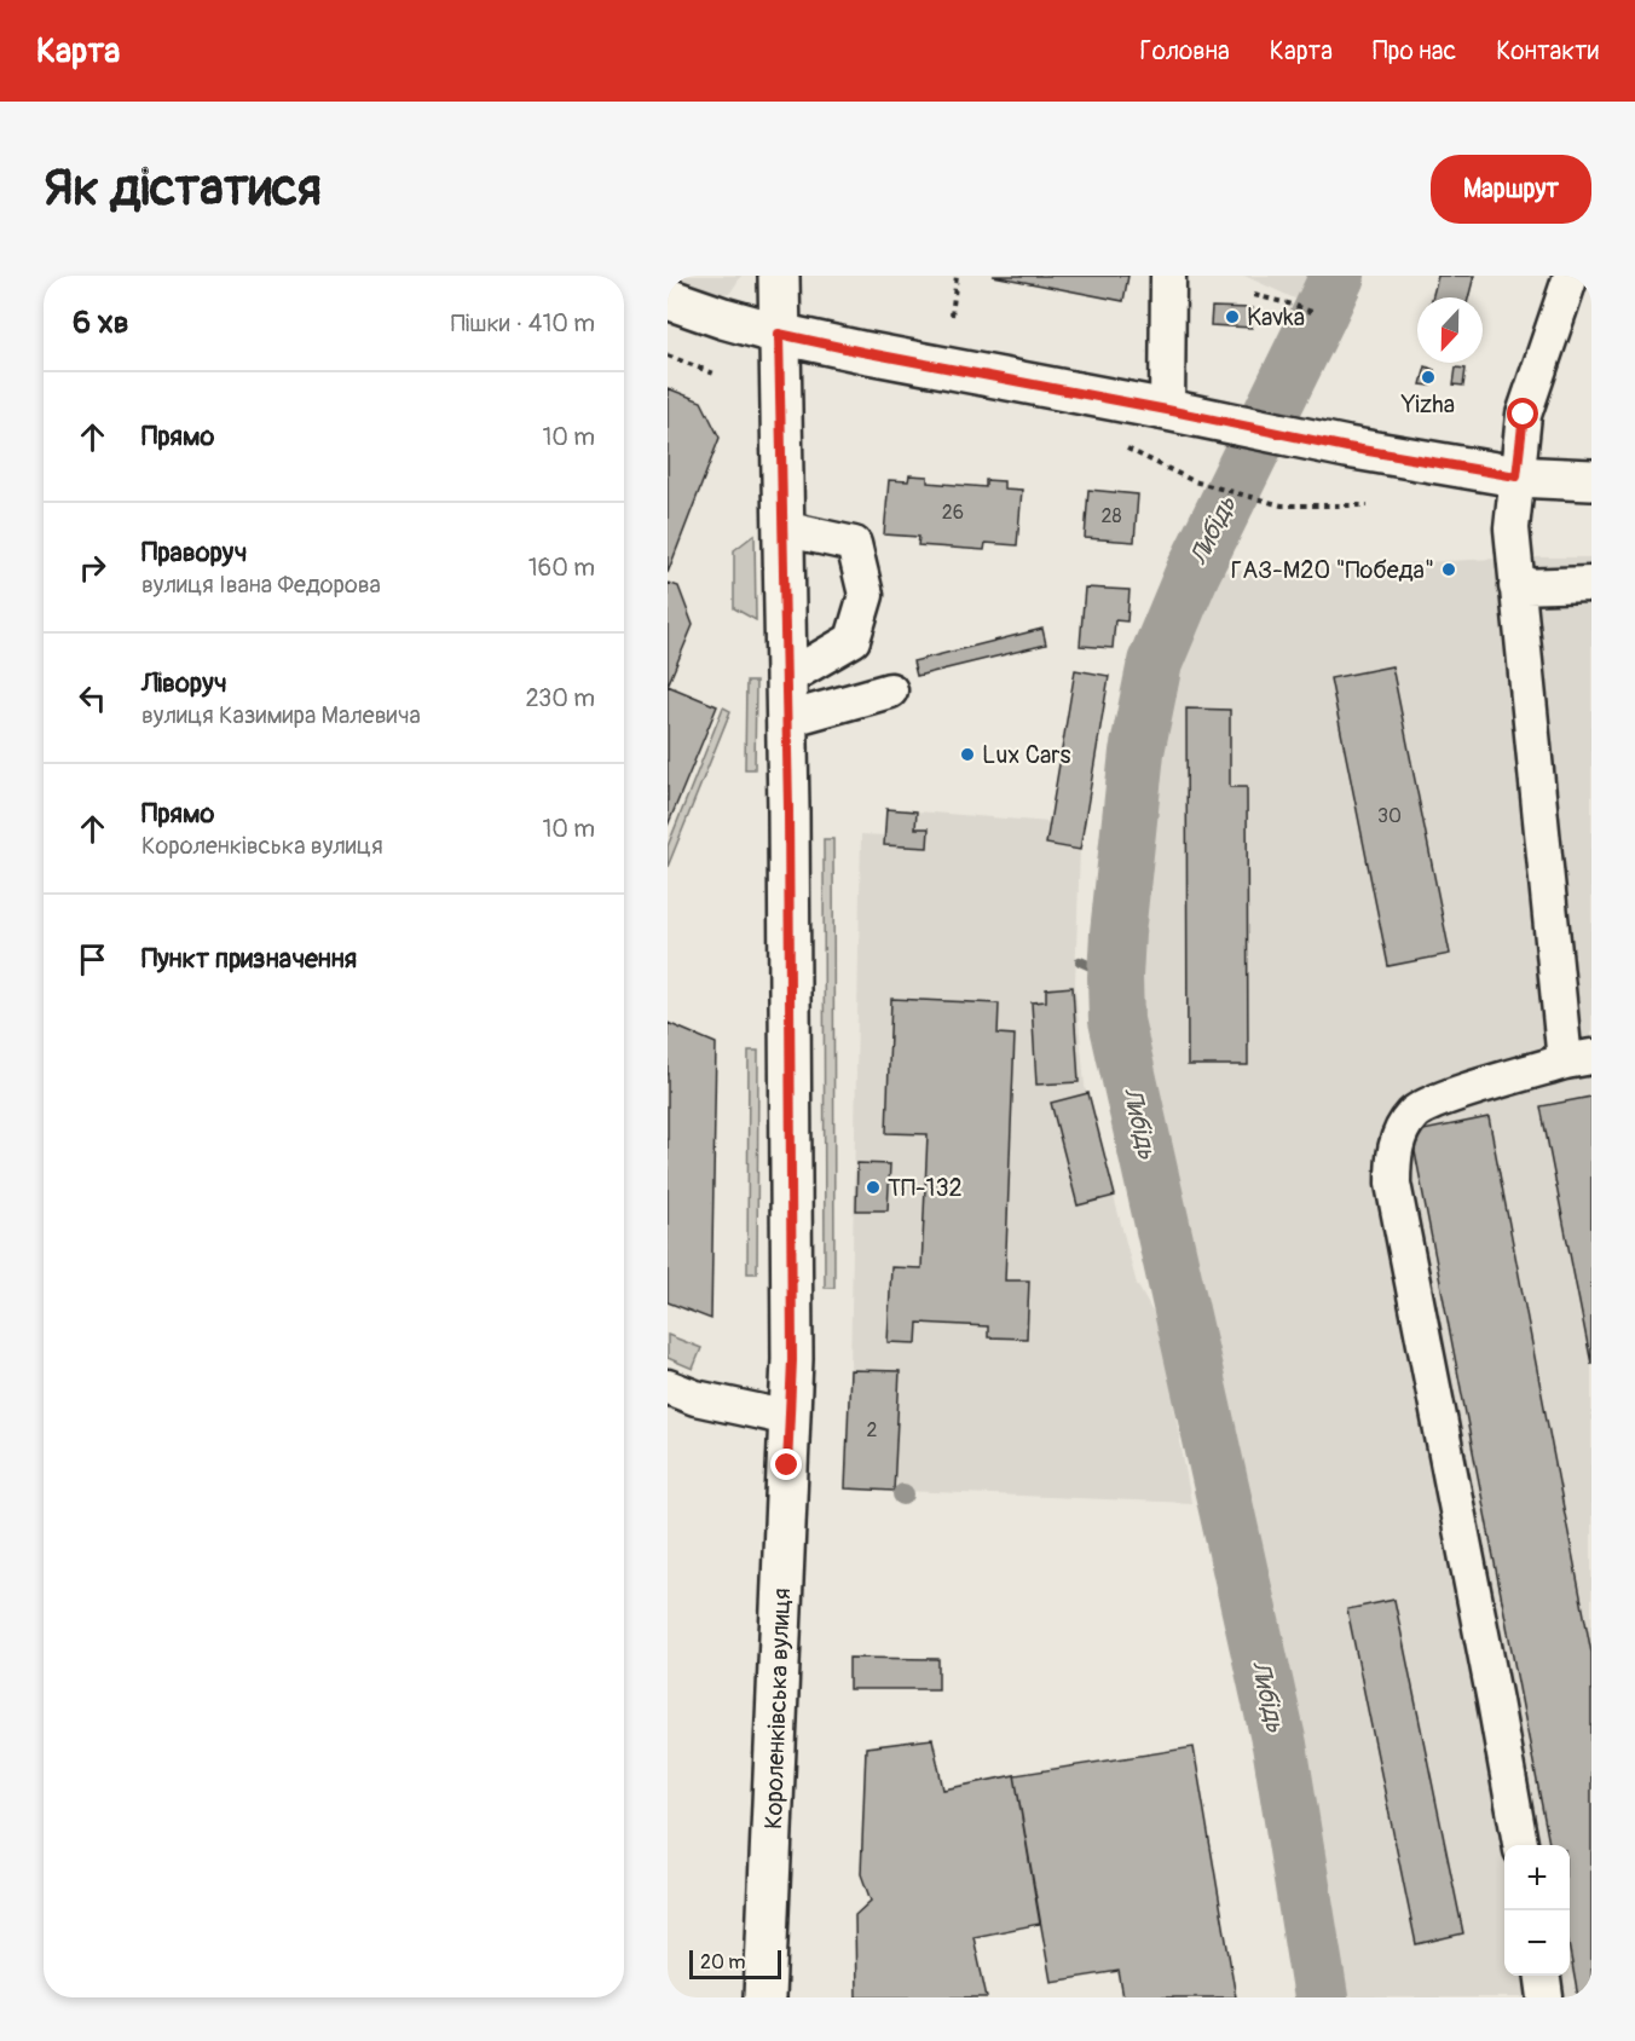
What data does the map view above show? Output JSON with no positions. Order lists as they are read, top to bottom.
{
  "streets": {
    "main road": ["Короленківська вулиця"]
  },
  "water": ["Либідь"],
  "places": [
    "Kavka",
    "Yizha",
    "ГАЗ-М20 \"Победа\"",
    "Lux Cars",
    "ТП-132"
  ],
  "house_numbers": [
    "26",
    "28",
    "30",
    "2"
  ],
  "scale_bar": "20 m",
  "north": "bottom",
  "page": {
    "header": "Карта",
    "nav": [
      "Головна",
      "Карта",
      "Про нас",
      "Контакти"
    ],
    "buttons": "Маршрут",
    "title": "Як дістатися",
    "heading": ["6 хв", "Пішки · 410 m"],
    "list": [
      ["Прямо", "10 m"],
      ["Праворуч", "вулиця Івана Федорова", "160 m"],
      ["Ліворуч", "вулиця Казимира Малевича", "230 m"],
      ["Прямо", "Короленківська вулиця", "10 m"],
      "Пункт призначення"
    ],
    "map_buttons": ["+", "−"],
    "scale": "20 m"
  }
}
